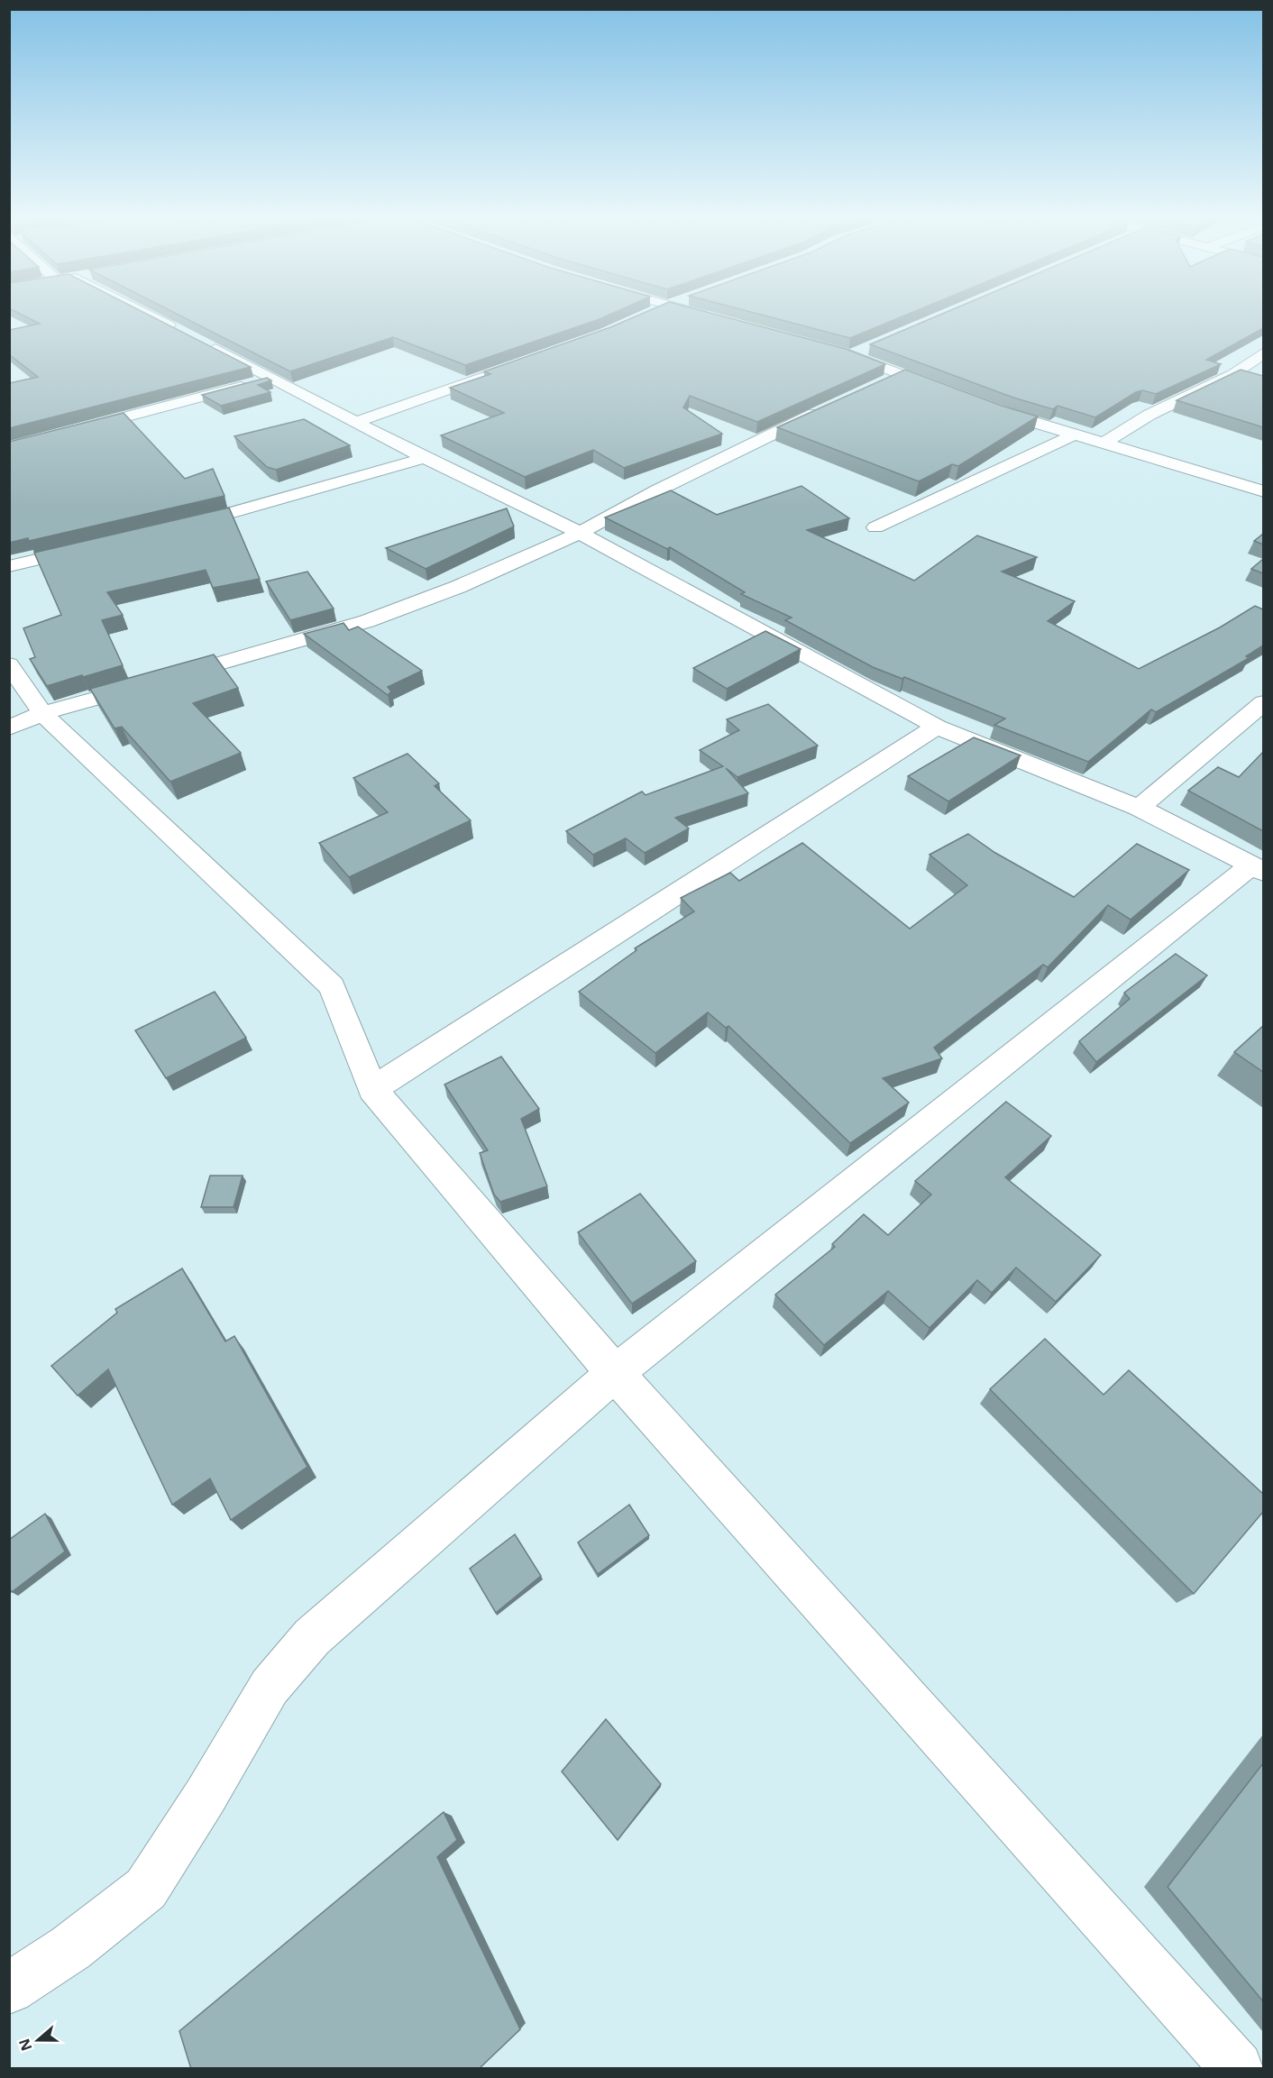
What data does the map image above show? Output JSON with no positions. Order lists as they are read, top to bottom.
{
  "north": "left"
}
